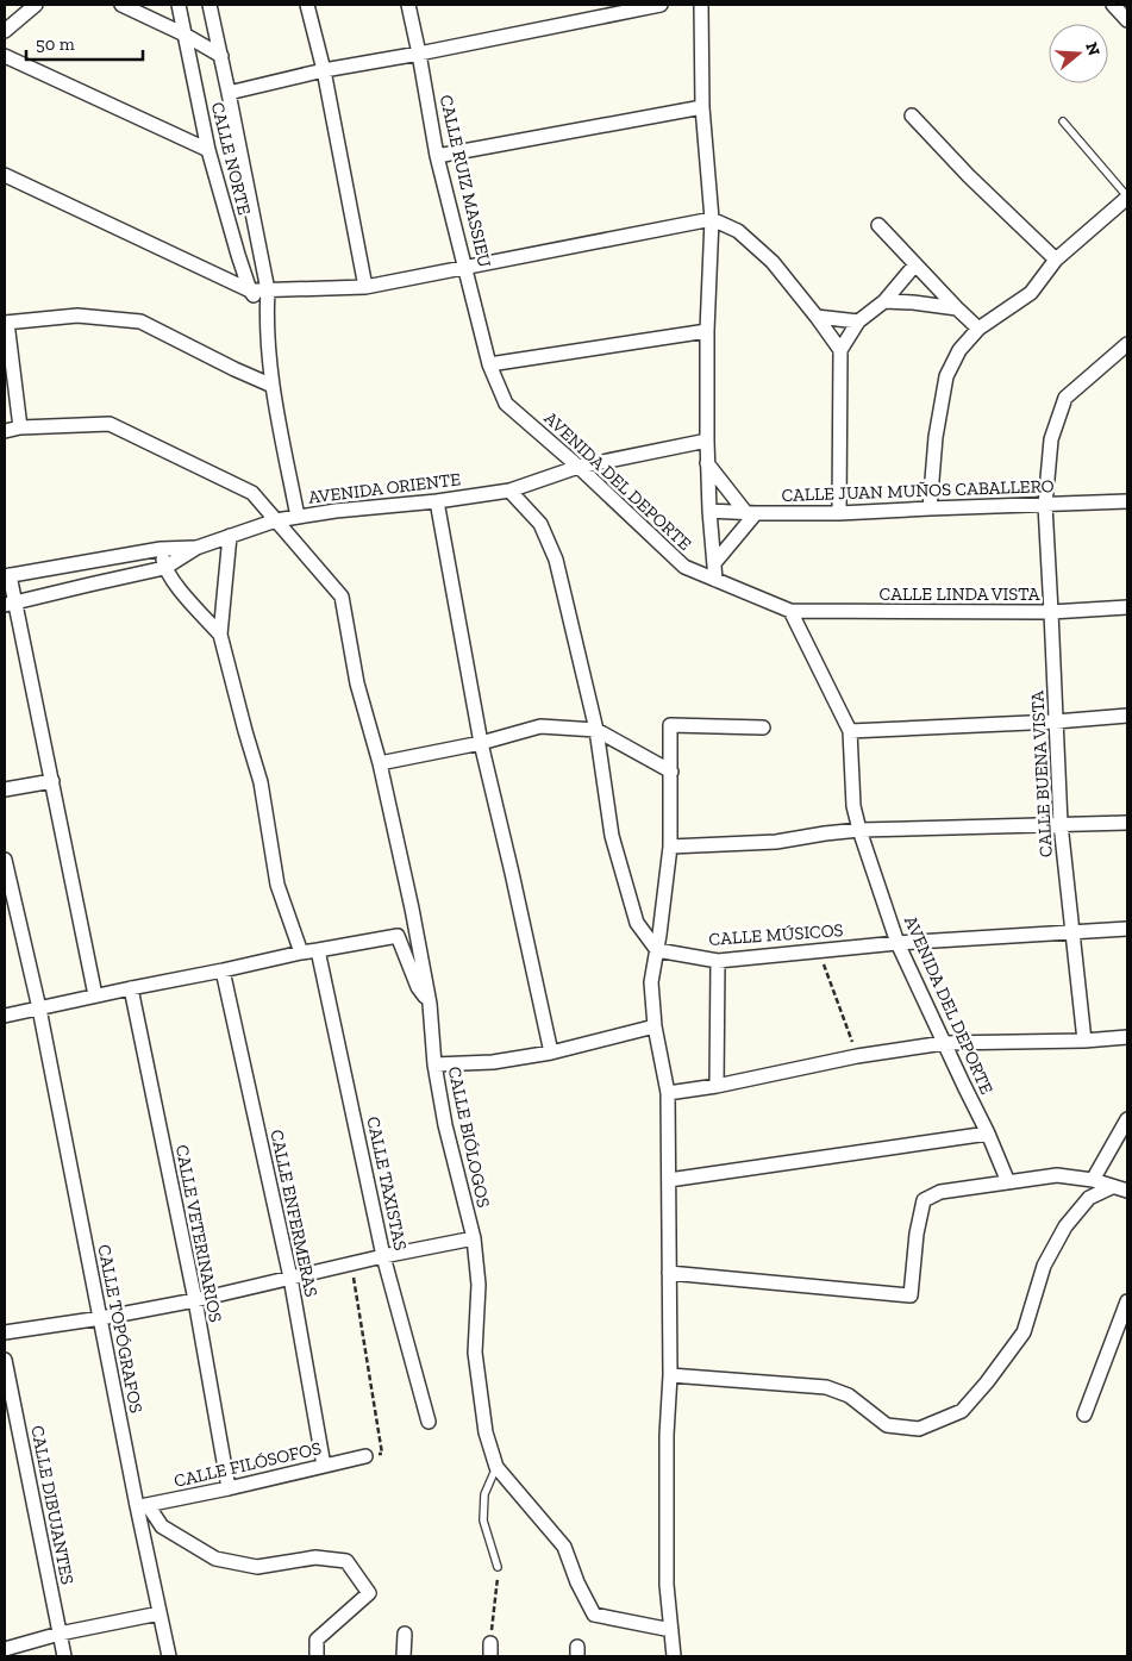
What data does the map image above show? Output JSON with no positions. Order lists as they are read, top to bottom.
{
  "streets": {
    "street": [
      "CALLE NORTE",
      "CALLE RUIZ MASSIEU",
      "AVENIDA DEL DEPORTE",
      "AVENIDA ORIENTE",
      "CALLE JUAN MUÑOS CABALLERO",
      "CALLE LINDA VISTA",
      "CALLE BUENA VISTA",
      "CALLE MÚSICOS",
      "CALLE BIÓLOGOS",
      "CALLE TAXISTAS",
      "CALLE ENFERMERAS",
      "CALLE VETERINARIOS",
      "CALLE TOPÓGRAFOS",
      "CALLE FILÓSOFOS",
      "CALLE DIBUJANTES"
    ]
  },
  "crossings": [
    ["CALLE NORTE", "AVENIDA ORIENTE"],
    ["CALLE RUIZ MASSIEU", "AVENIDA DEL DEPORTE"],
    ["AVENIDA DEL DEPORTE", "AVENIDA ORIENTE"],
    ["AVENIDA DEL DEPORTE", "CALLE LINDA VISTA"],
    ["AVENIDA DEL DEPORTE", "CALLE MÚSICOS"],
    ["CALLE JUAN MUÑOS CABALLERO", "CALLE BUENA VISTA"],
    ["CALLE LINDA VISTA", "CALLE BUENA VISTA"],
    ["CALLE BUENA VISTA", "CALLE MÚSICOS"],
    ["CALLE BIÓLOGOS", "CALLE TAXISTAS"],
    ["CALLE BIÓLOGOS", "CALLE ENFERMERAS"],
    ["CALLE BIÓLOGOS", "CALLE VETERINARIOS"],
    ["CALLE BIÓLOGOS", "CALLE TOPÓGRAFOS"],
    ["CALLE ENFERMERAS", "CALLE FILÓSOFOS"],
    ["CALLE VETERINARIOS", "CALLE FILÓSOFOS"],
    ["CALLE TOPÓGRAFOS", "CALLE FILÓSOFOS"]
  ],
  "scale_bar": "50 m",
  "north": "right"
}
